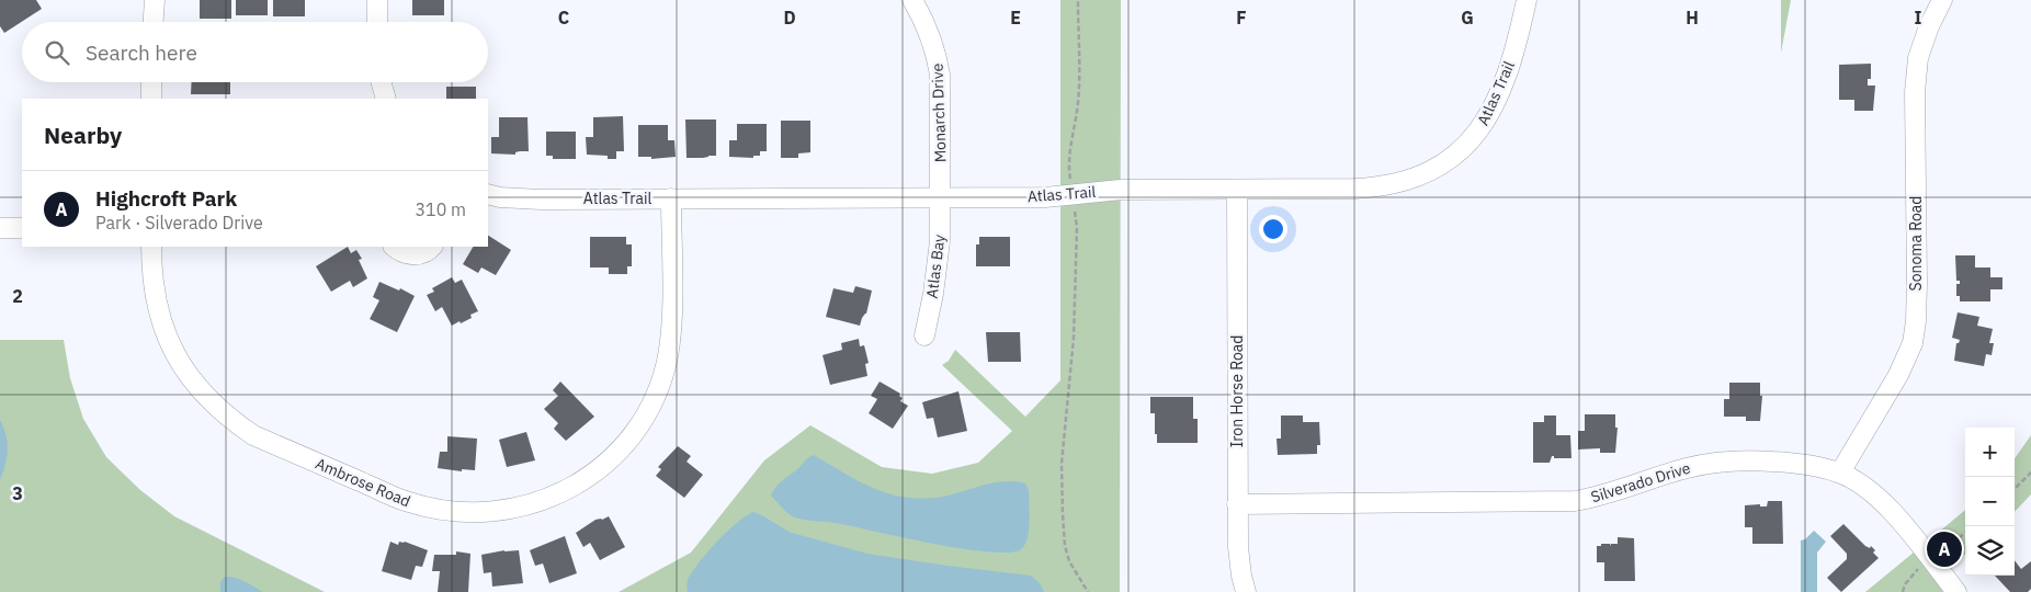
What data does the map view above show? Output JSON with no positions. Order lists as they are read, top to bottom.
{
  "streets": {
    "street": [
      "Atlas Trail",
      "Monarch Drive",
      "Sonoma Road",
      "Atlas Bay",
      "Iron Horse Road",
      "Ambrose Road",
      "Silverado Drive"
    ]
  },
  "crossings": [
    ["Atlas Trail", "Monarch Drive"],
    ["Atlas Trail", "Atlas Bay"],
    ["Atlas Trail", "Iron Horse Road"],
    ["Atlas Trail", "Ambrose Road"],
    ["Monarch Drive", "Atlas Bay"],
    ["Sonoma Road", "Silverado Drive"],
    ["Iron Horse Road", "Silverado Drive"]
  ],
  "page": {
    "search": "Search here",
    "heading": "Nearby",
    "list": [
      {
        "mark": "A",
        "name": "Highcroft Park",
        "note": "Park · Silverado Drive",
        "value": "310 m"
      }
    ],
    "map_buttons": ["+", "−"],
    "pins": "A"
  },
  "grid": {
    "columns": [
      "C",
      "D",
      "E",
      "F",
      "G",
      "H",
      "I"
    ],
    "rows": ["2", "3"]
  }
}
